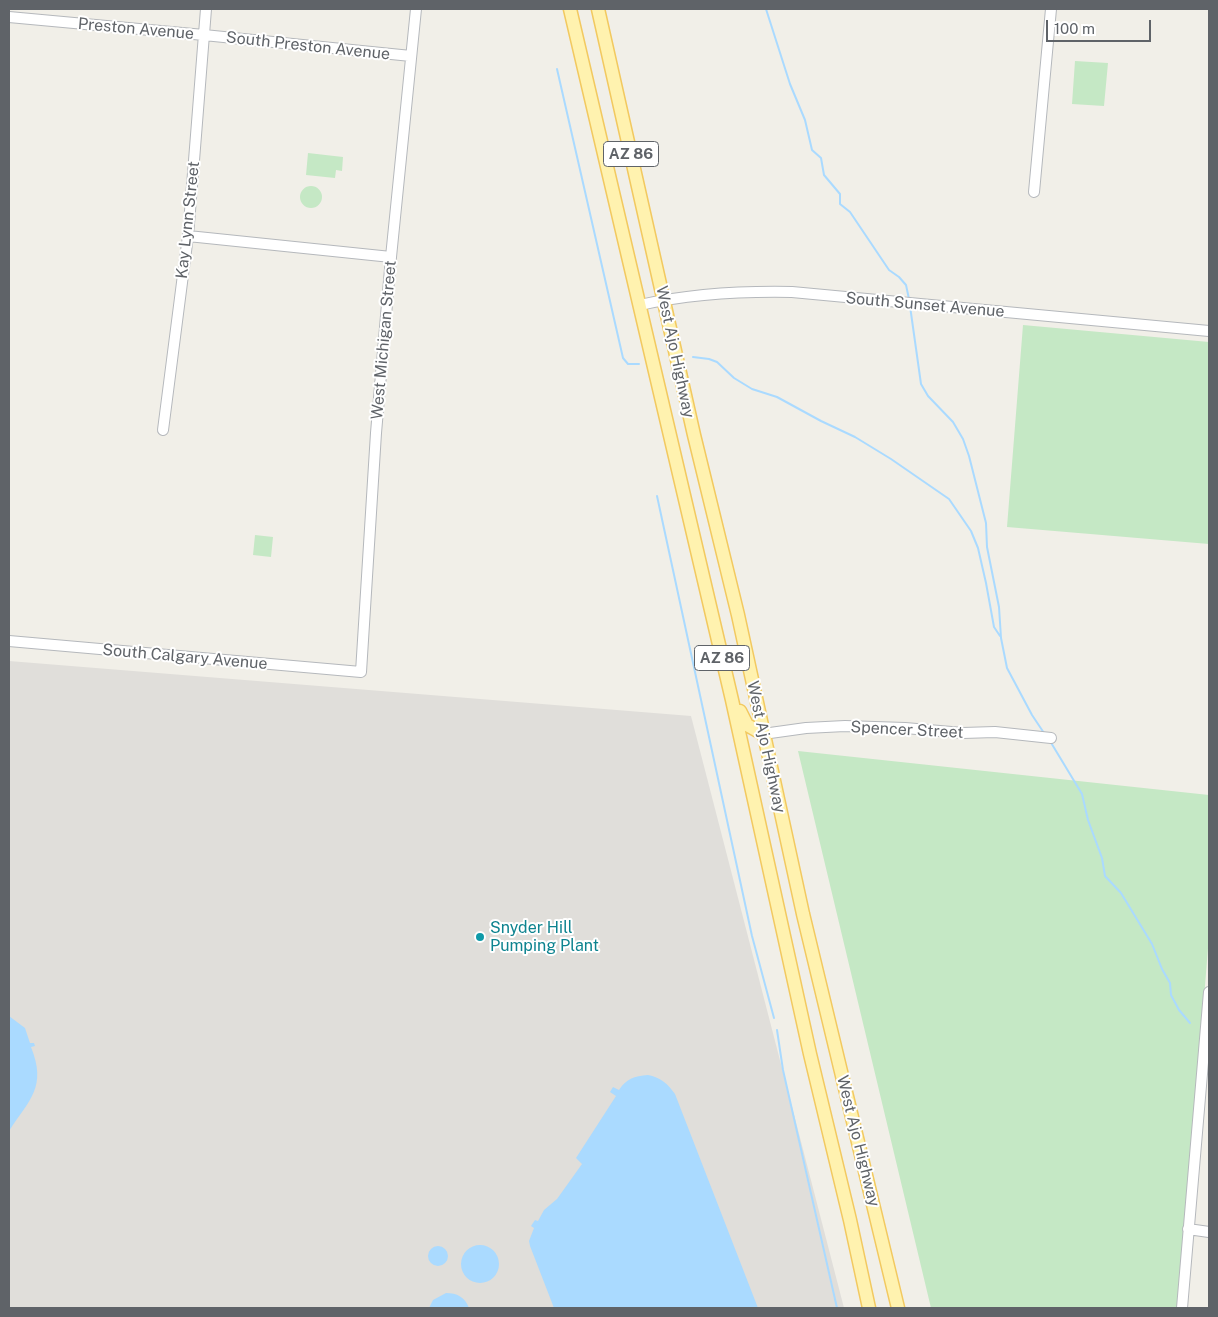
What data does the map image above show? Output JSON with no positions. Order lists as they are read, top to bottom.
{
  "streets": {
    "main road": ["AZ 86", "West Ajo Highway"],
    "street": [
      "Preston Avenue",
      "South Preston Avenue",
      "Kay Lynn Street",
      "South Sunset Avenue",
      "West Michigan Street",
      "South Calgary Avenue",
      "Spencer Street"
    ]
  },
  "crossings": [
    ["Preston Avenue", "South Preston Avenue"],
    ["Preston Avenue", "Kay Lynn Street"],
    ["South Preston Avenue", "Kay Lynn Street"],
    ["South Preston Avenue", "West Michigan Street"],
    ["South Sunset Avenue", "West Ajo Highway"],
    ["West Michigan Street", "South Calgary Avenue"],
    ["West Ajo Highway", "Spencer Street"]
  ],
  "places": ["Snyder Hill Pumping Plant"],
  "scale_bar": "100 m"
}
